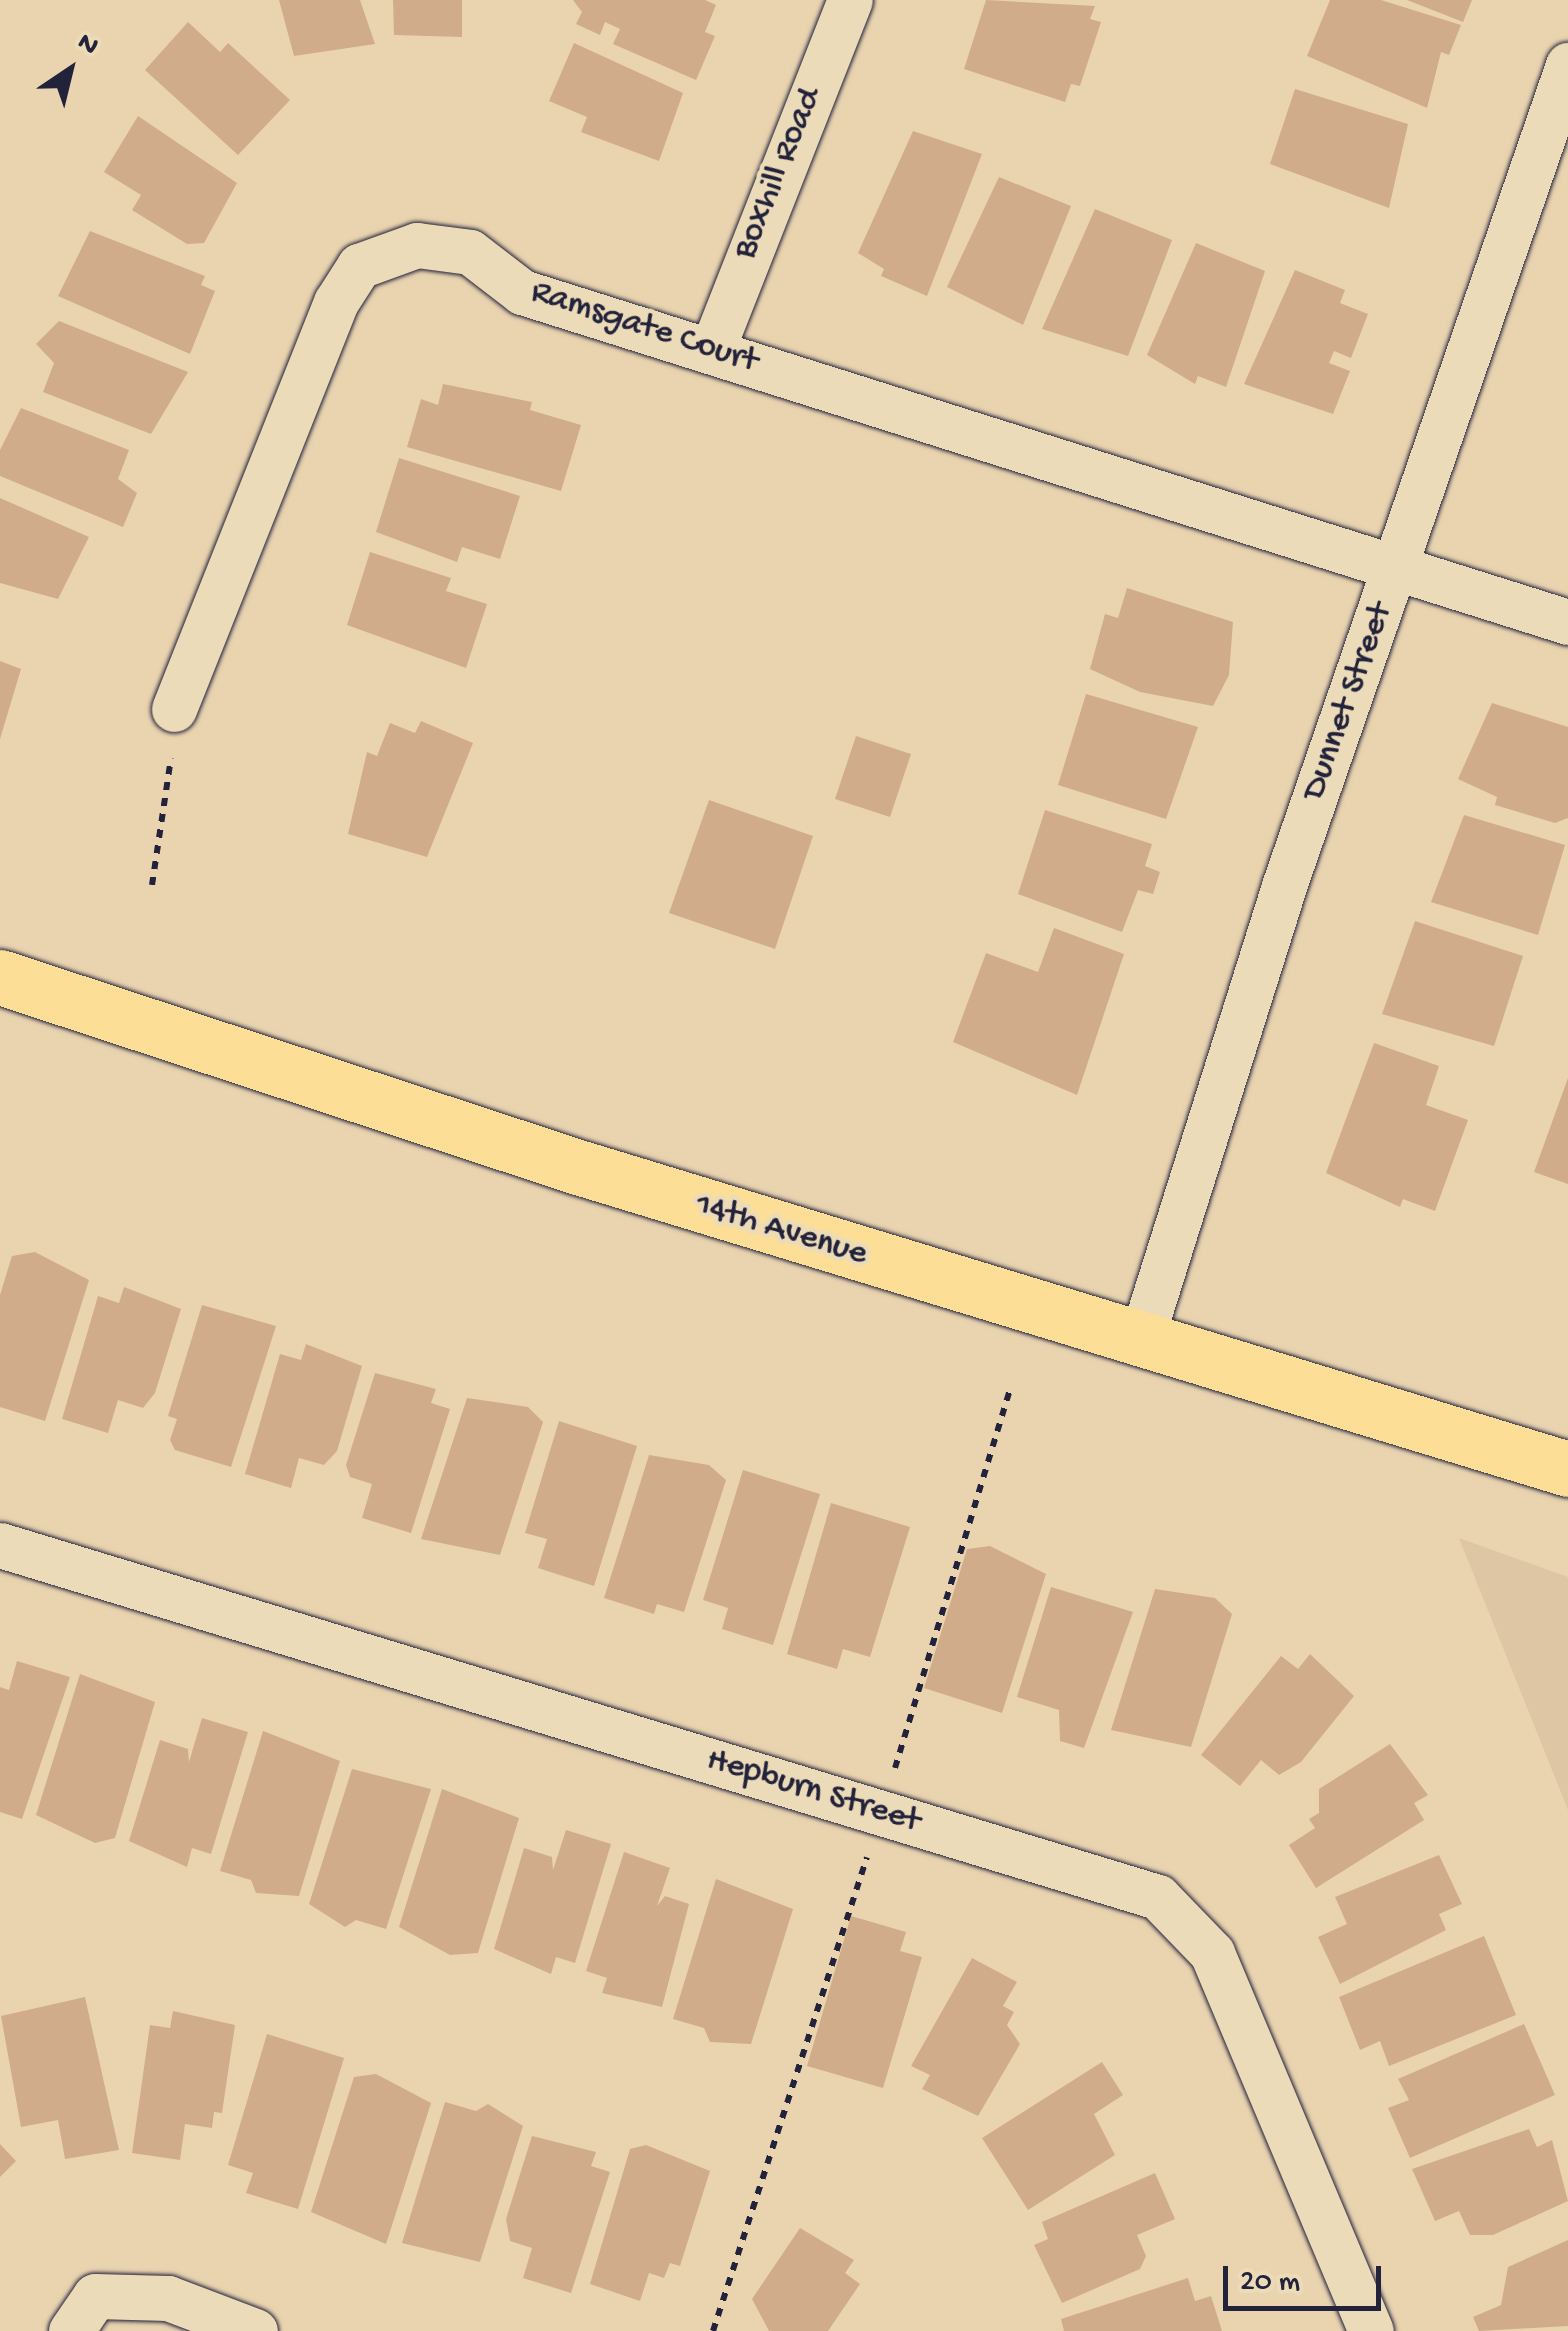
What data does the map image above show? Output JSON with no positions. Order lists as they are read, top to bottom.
{
  "streets": {
    "main road": ["14th Avenue"],
    "street": [
      "Boxhill Road",
      "Ramsgate Court",
      "Dunnet Street",
      "Hepburn Street"
    ]
  },
  "crossings": [
    ["Boxhill Road", "Ramsgate Court"],
    ["Ramsgate Court", "Dunnet Street"],
    ["Dunnet Street", "14th Avenue"]
  ],
  "scale_bar": "20 m",
  "north": "top right"
}
